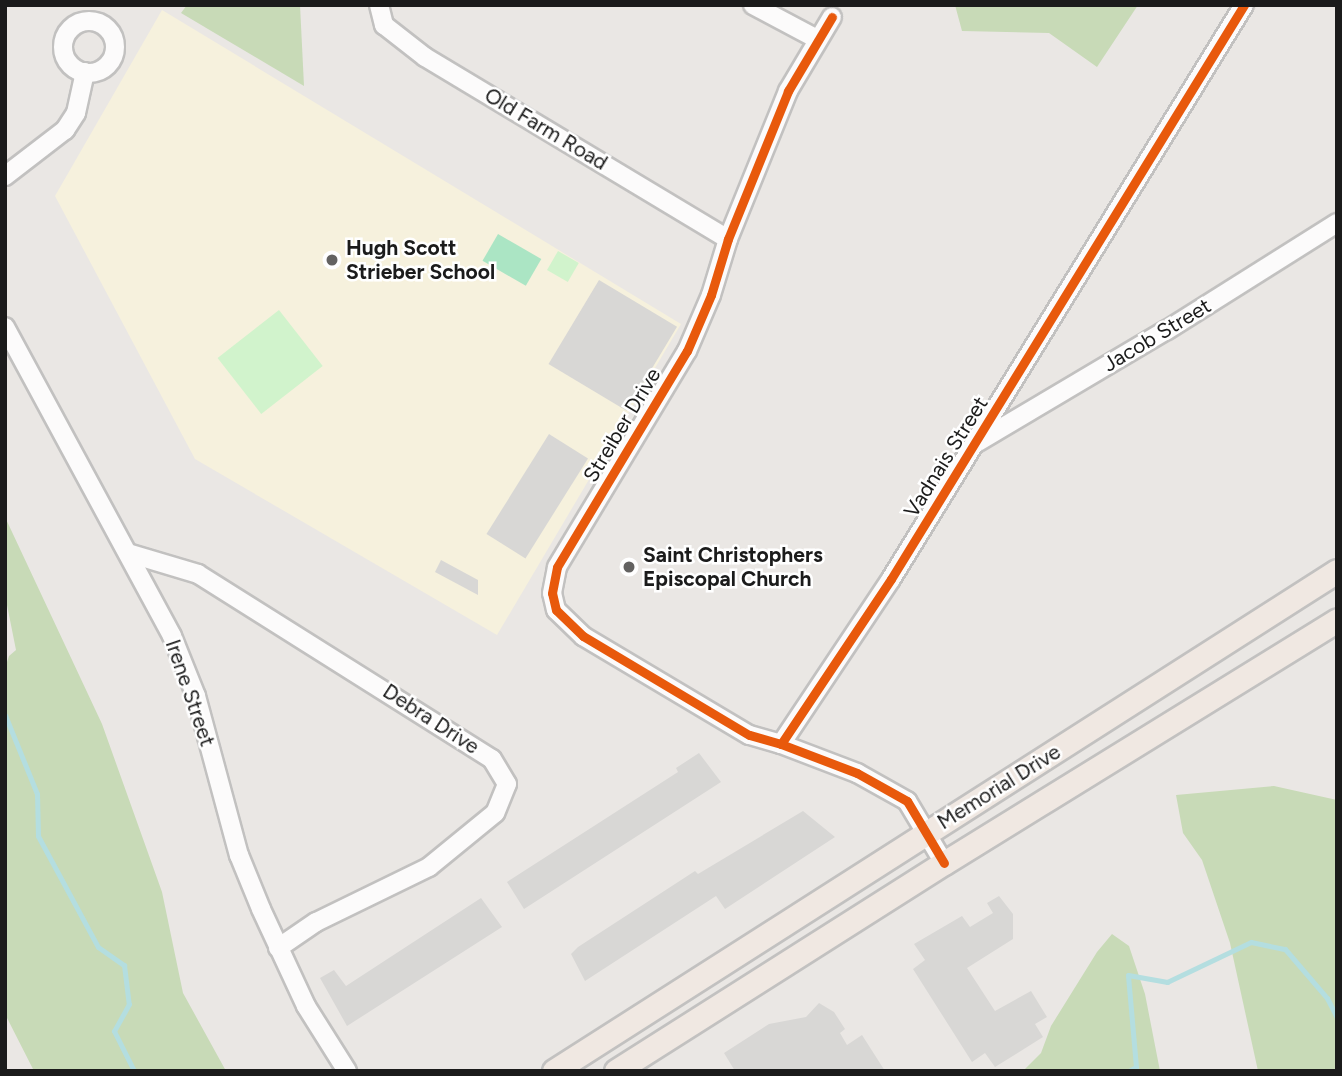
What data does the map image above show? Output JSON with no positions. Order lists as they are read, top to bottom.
{
  "streets": {
    "main road": ["Memorial Drive"],
    "street": [
      "Old Farm Road",
      "Jacob Street",
      "Streiber Drive",
      "Vadnais Street",
      "Irene Street",
      "Debra Drive"
    ]
  },
  "crossings": [
    ["Old Farm Road", "Streiber Drive"],
    ["Jacob Street", "Vadnais Street"],
    ["Streiber Drive", "Vadnais Street"],
    ["Irene Street", "Debra Drive"]
  ],
  "places": ["Hugh Scott Strieber School", "Saint Christophers Episcopal Church"]
}
